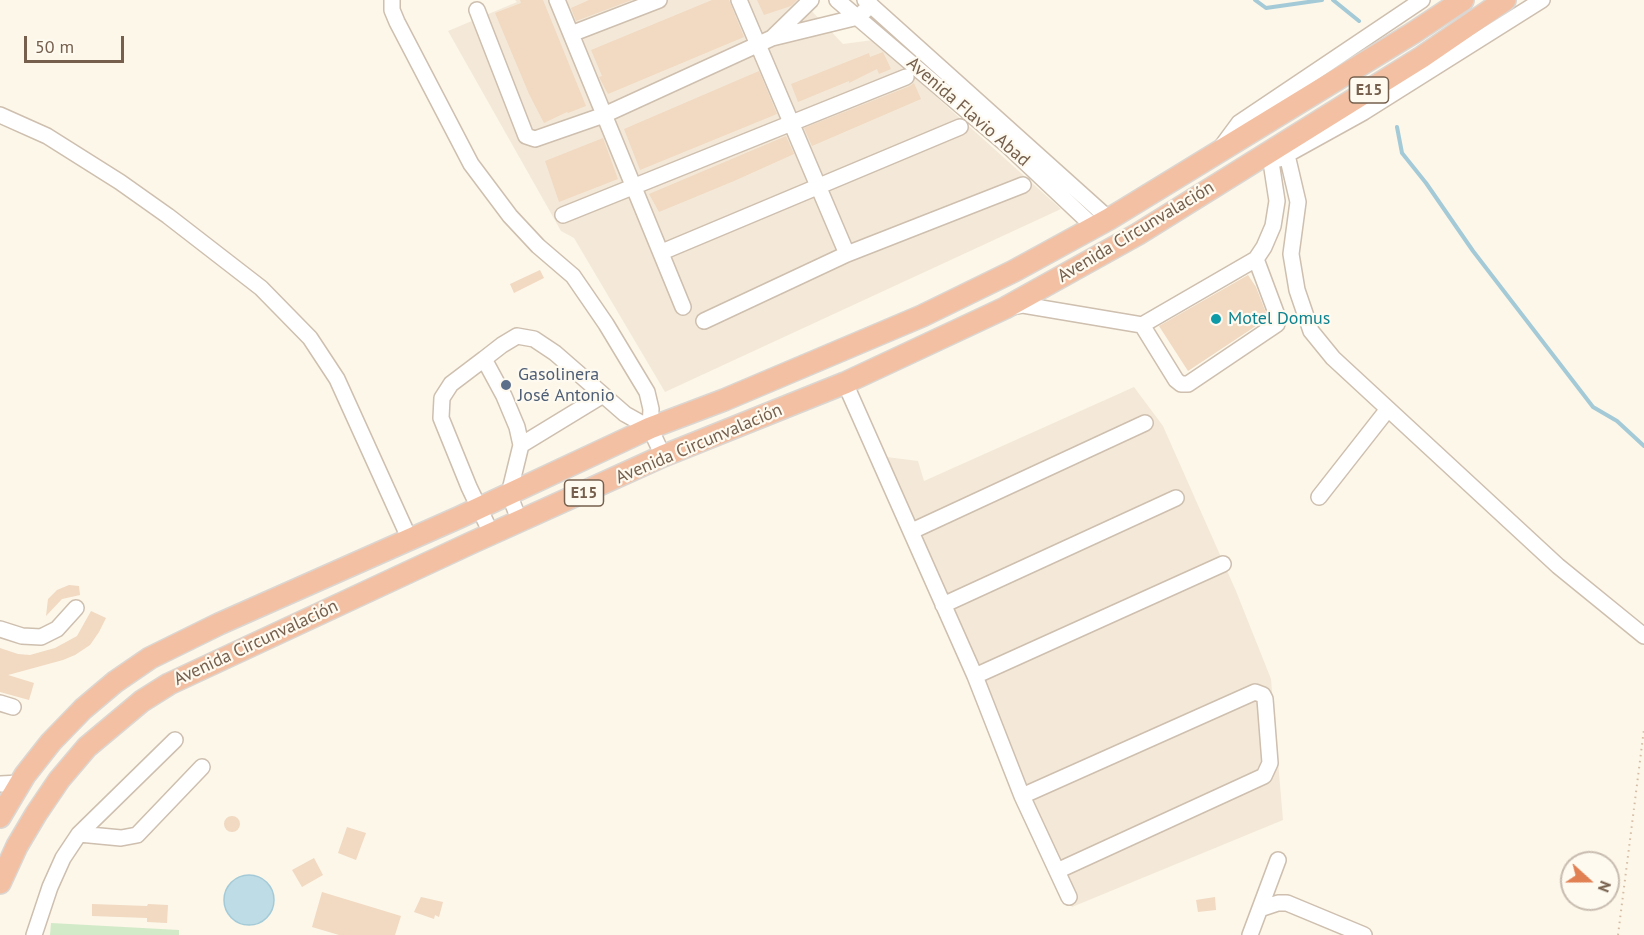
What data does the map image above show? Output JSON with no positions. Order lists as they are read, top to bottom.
{
  "streets": {
    "highway": ["E15", "Avenida Circunvalación"],
    "street": ["Avenida Flavio Abad"]
  },
  "crossings": [
    ["Avenida Flavio Abad", "Avenida Circunvalación"]
  ],
  "places": ["Motel Domus", "Gasolinera José Antonio"],
  "scale_bar": "50 m",
  "north": "right"
}
